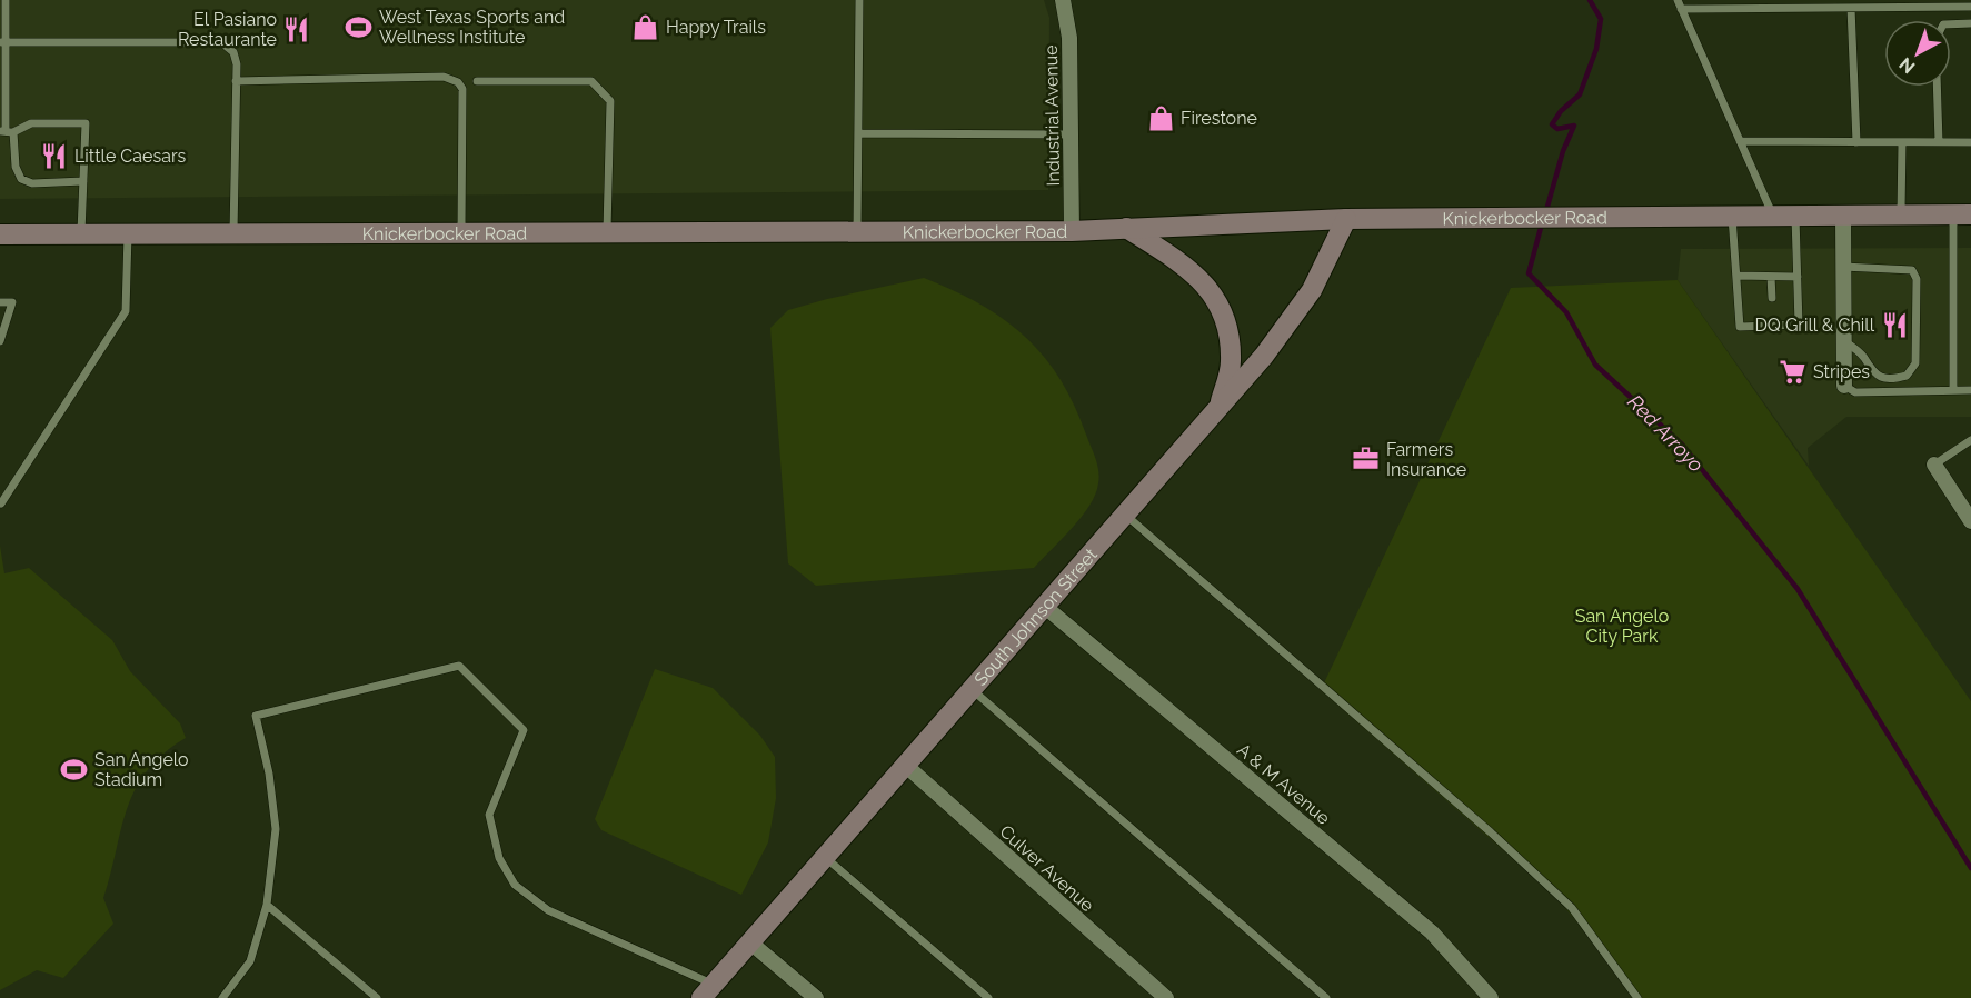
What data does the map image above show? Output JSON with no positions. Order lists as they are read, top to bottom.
{
  "streets": {
    "main road": ["Knickerbocker Road", "South Johnson Street"],
    "street": ["Industrial Avenue", "A & M Avenue", "Culver Avenue"]
  },
  "crossings": [
    ["Industrial Avenue", "Knickerbocker Road"],
    ["Knickerbocker Road", "South Johnson Street"],
    ["South Johnson Street", "A & M Avenue"],
    ["South Johnson Street", "Culver Avenue"]
  ],
  "water": ["Red Arroyo"],
  "parks": ["San Angelo City Park"],
  "places": {
    "sports": ["West Texas Sports and Wellness Institute", "San Angelo Stadium"],
    "shop": ["Happy Trails", "Firestone"],
    "restaurant": ["El Pasiano Restaurante", "Little Caesars", "DQ Grill & Chill"],
    "supermarket": ["Stripes"],
    "office": ["Farmers Insurance"]
  },
  "north": "bottom left"
}
